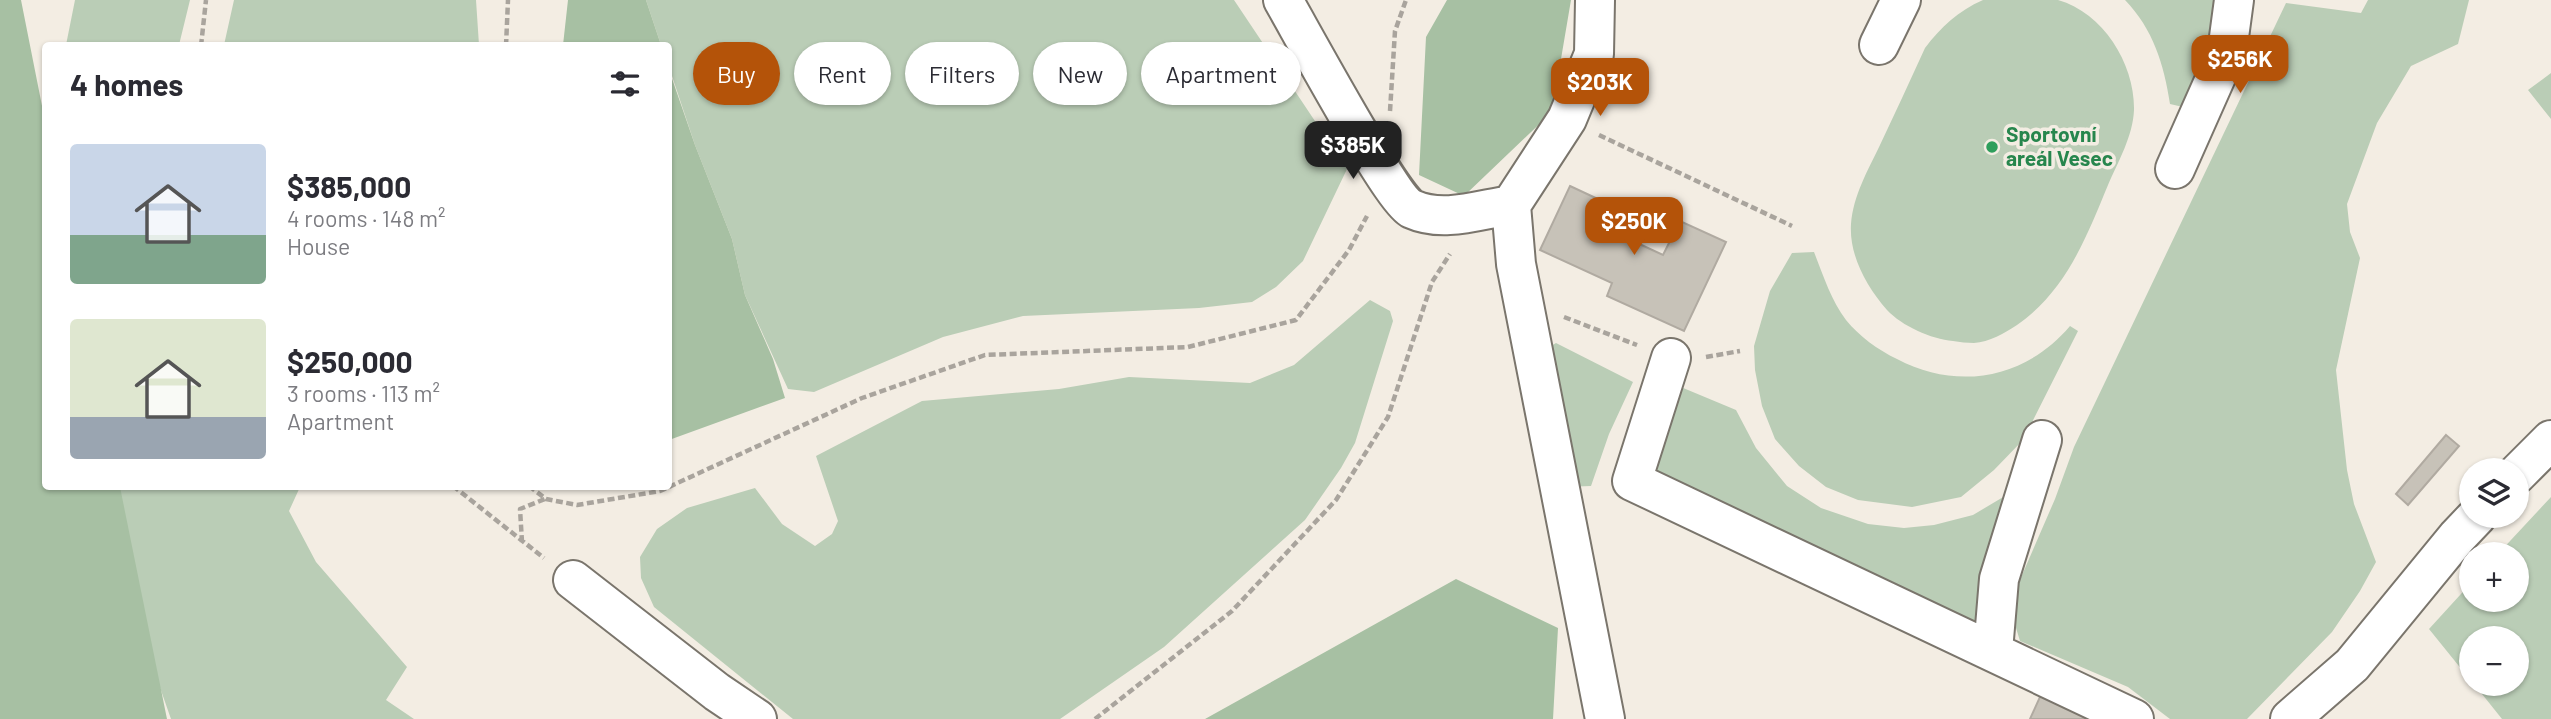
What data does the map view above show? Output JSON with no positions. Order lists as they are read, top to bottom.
{
  "places": ["Sportovní areál Vesec"],
  "page": {
    "price": [
      "$256K",
      "$203K",
      "$385K",
      "$250K"
    ],
    "chip": [
      "Buy",
      "Rent",
      "Filters",
      "New",
      "Apartment"
    ],
    "heading": "4 homes",
    "list": [
      {
        "name": "$385,000",
        "note": "4 rooms · 148 m² · House"
      },
      {
        "name": "$250,000",
        "note": "3 rooms · 113 m² · Apartment"
      }
    ],
    "map_buttons": ["+", "−"]
  }
}
